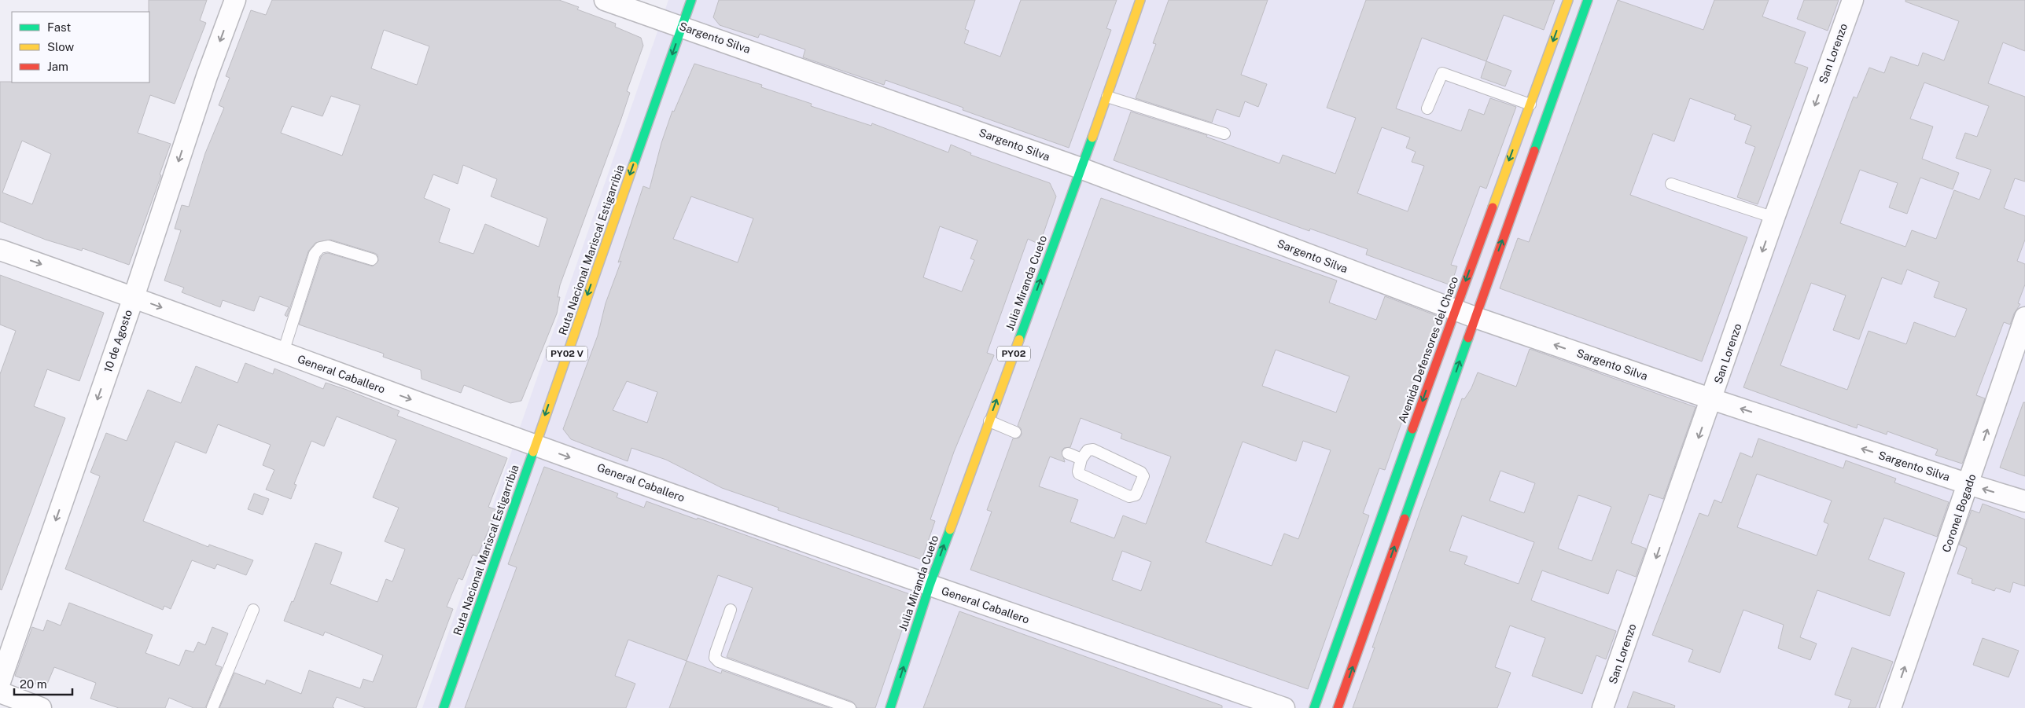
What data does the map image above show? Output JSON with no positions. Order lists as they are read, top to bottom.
{
  "streets": {
    "main road": [
      "Ruta Nacional Mariscal Estigarribia",
      "Julia Miranda Cueto",
      "Avenida Defensores del Chaco",
      "PY02 V",
      "PY02"
    ],
    "street": [
      "Sargento Silva",
      "San Lorenzo",
      "10 de Agosto",
      "General Caballero",
      "Coronel Bogado"
    ]
  },
  "crossings": [
    ["Sargento Silva", "San Lorenzo"],
    ["Sargento Silva", "Ruta Nacional Mariscal Estigarribia"],
    ["Sargento Silva", "Julia Miranda Cueto"],
    ["Sargento Silva", "Avenida Defensores del Chaco"],
    ["Sargento Silva", "Coronel Bogado"],
    ["Ruta Nacional Mariscal Estigarribia", "General Caballero"],
    ["Julia Miranda Cueto", "General Caballero"],
    ["10 de Agosto", "General Caballero"]
  ],
  "one_way": [
    "Sargento Silva",
    "San Lorenzo",
    "Ruta Nacional Mariscal Estigarribia",
    "Julia Miranda Cueto",
    "10 de Agosto",
    "General Caballero",
    "Coronel Bogado"
  ],
  "legend": ["Fast", "Slow", "Jam"],
  "scale_bar": "20 m"
}
